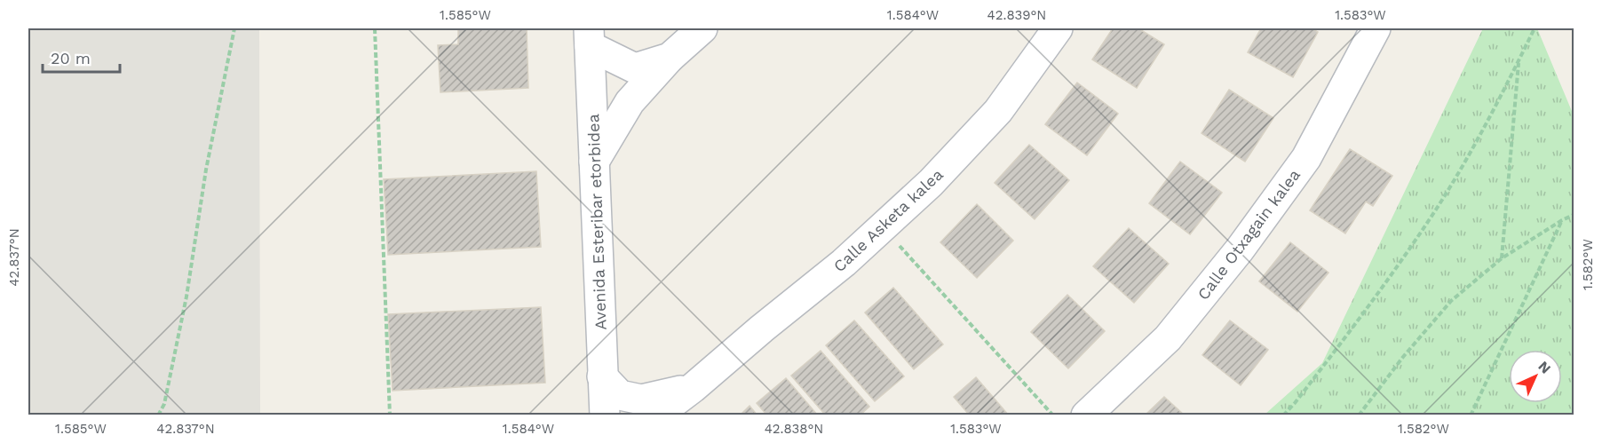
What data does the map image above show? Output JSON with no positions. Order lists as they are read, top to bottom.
{
  "streets": {
    "street": ["Calle Asketa kalea", "Avenida Esteribar etorbidea", "Calle Otxagain kalea"]
  },
  "crossings": [
    ["Calle Asketa kalea", "Avenida Esteribar etorbidea"]
  ],
  "scale_bar": "20 m",
  "north": "top right",
  "coordinates": [
    "1.585°W",
    "1.584°W",
    "42.839°N",
    "1.583°W",
    "42.837°N",
    "1.582°W",
    "42.838°N"
  ]
}
